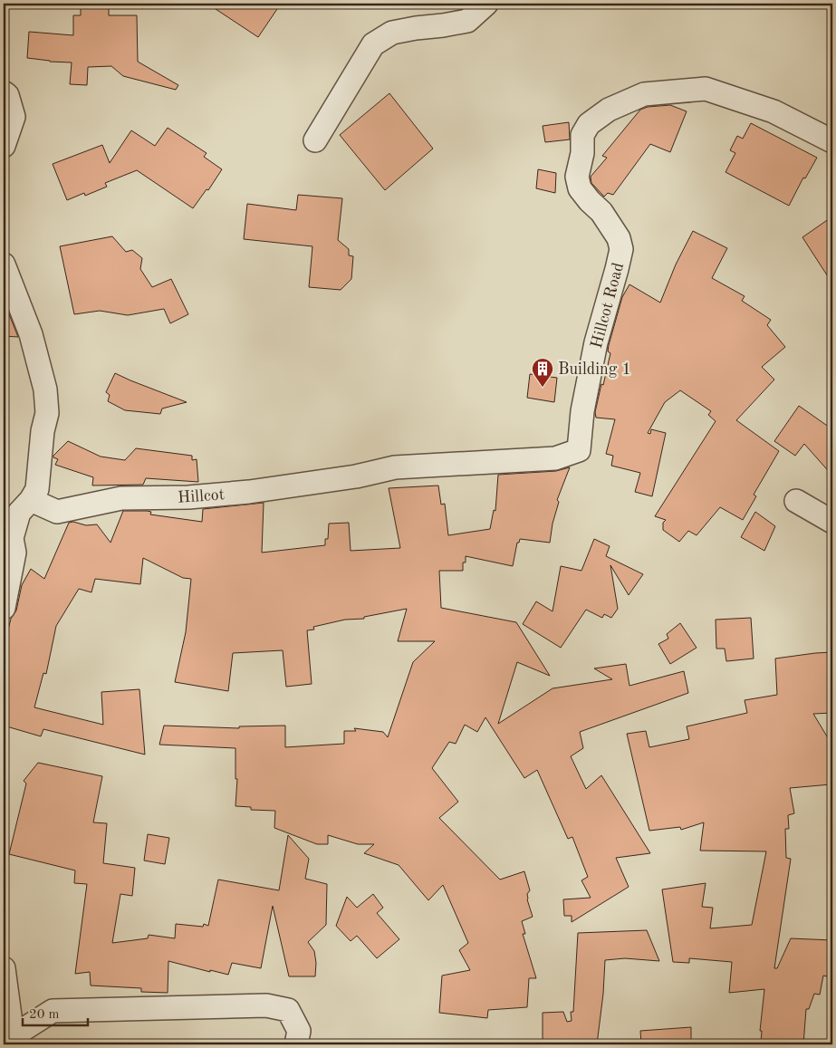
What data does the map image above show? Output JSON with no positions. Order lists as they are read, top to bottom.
{
  "streets": {
    "street": ["Hillcot Road", "Hillcot"]
  },
  "crossings": [
    ["Hillcot Road", "Hillcot"]
  ],
  "places": {
    "building": ["Building 1"]
  },
  "scale_bar": "20 m"
}
